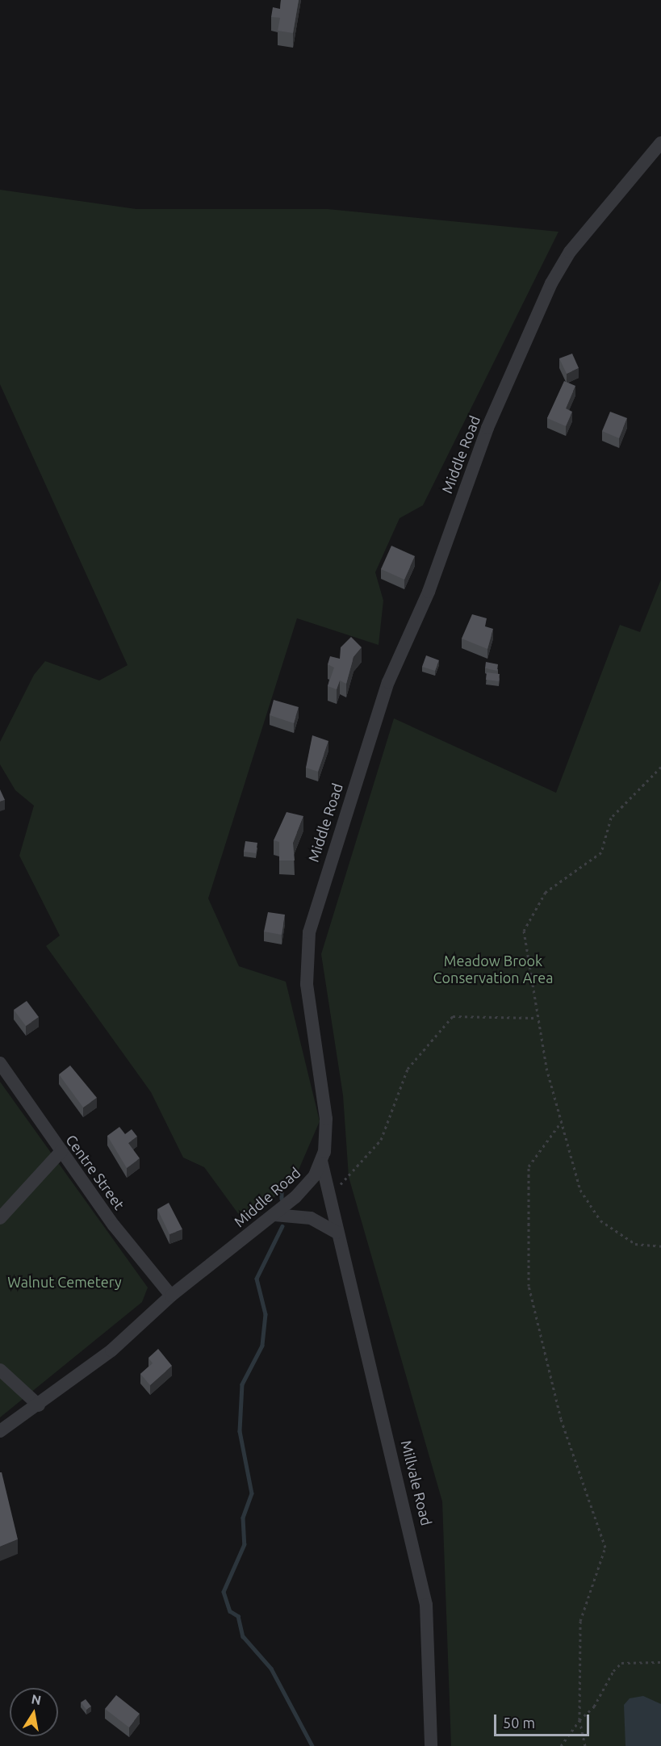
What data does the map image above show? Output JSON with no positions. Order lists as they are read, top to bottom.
{
  "streets": {
    "street": ["Middle Road", "Centre Street", "Millvale Road"]
  },
  "crossings": [
    ["Middle Road", "Centre Street"],
    ["Middle Road", "Millvale Road"]
  ],
  "parks": ["Meadow Brook Conservation Area", "Walnut Cemetery"],
  "scale_bar": "50 m",
  "north": "top"
}
